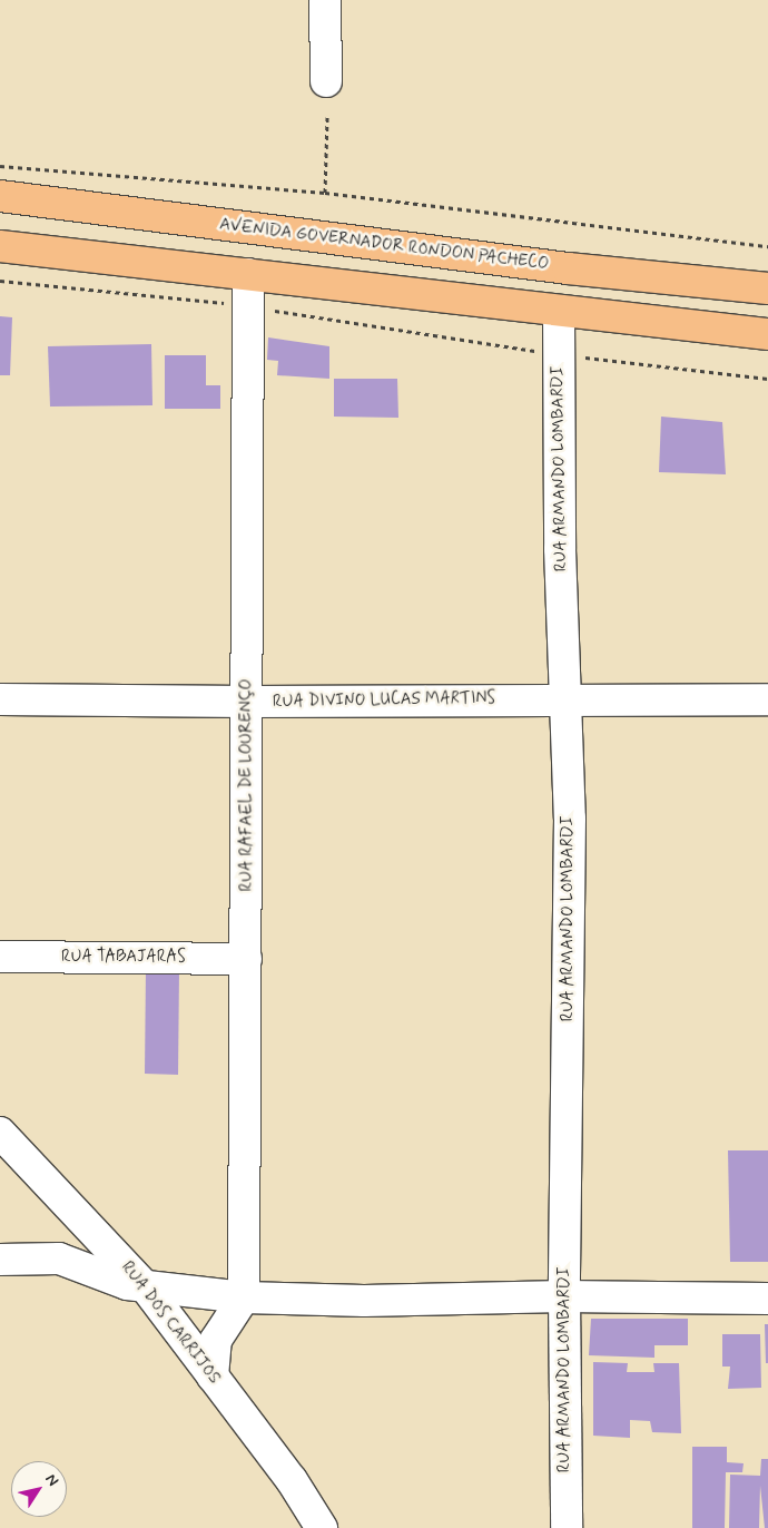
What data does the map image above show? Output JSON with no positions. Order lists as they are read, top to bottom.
{
  "streets": {
    "main road": ["AVENIDA GOVERNADOR RONDON PACHECO"],
    "street": [
      "RUA ARMANDO LOMBARDI",
      "RUA DIVINO LUCAS MARTINS",
      "RUA RAFAEL DE LOURENÇO",
      "RUA TABAJARAS",
      "RUA DOS CARRIJOS"
    ]
  },
  "crossings": [
    ["RUA ARMANDO LOMBARDI", "RUA DIVINO LUCAS MARTINS"],
    ["RUA DIVINO LUCAS MARTINS", "RUA RAFAEL DE LOURENÇO"],
    ["RUA RAFAEL DE LOURENÇO", "RUA TABAJARAS"]
  ],
  "north": "top right"
}
